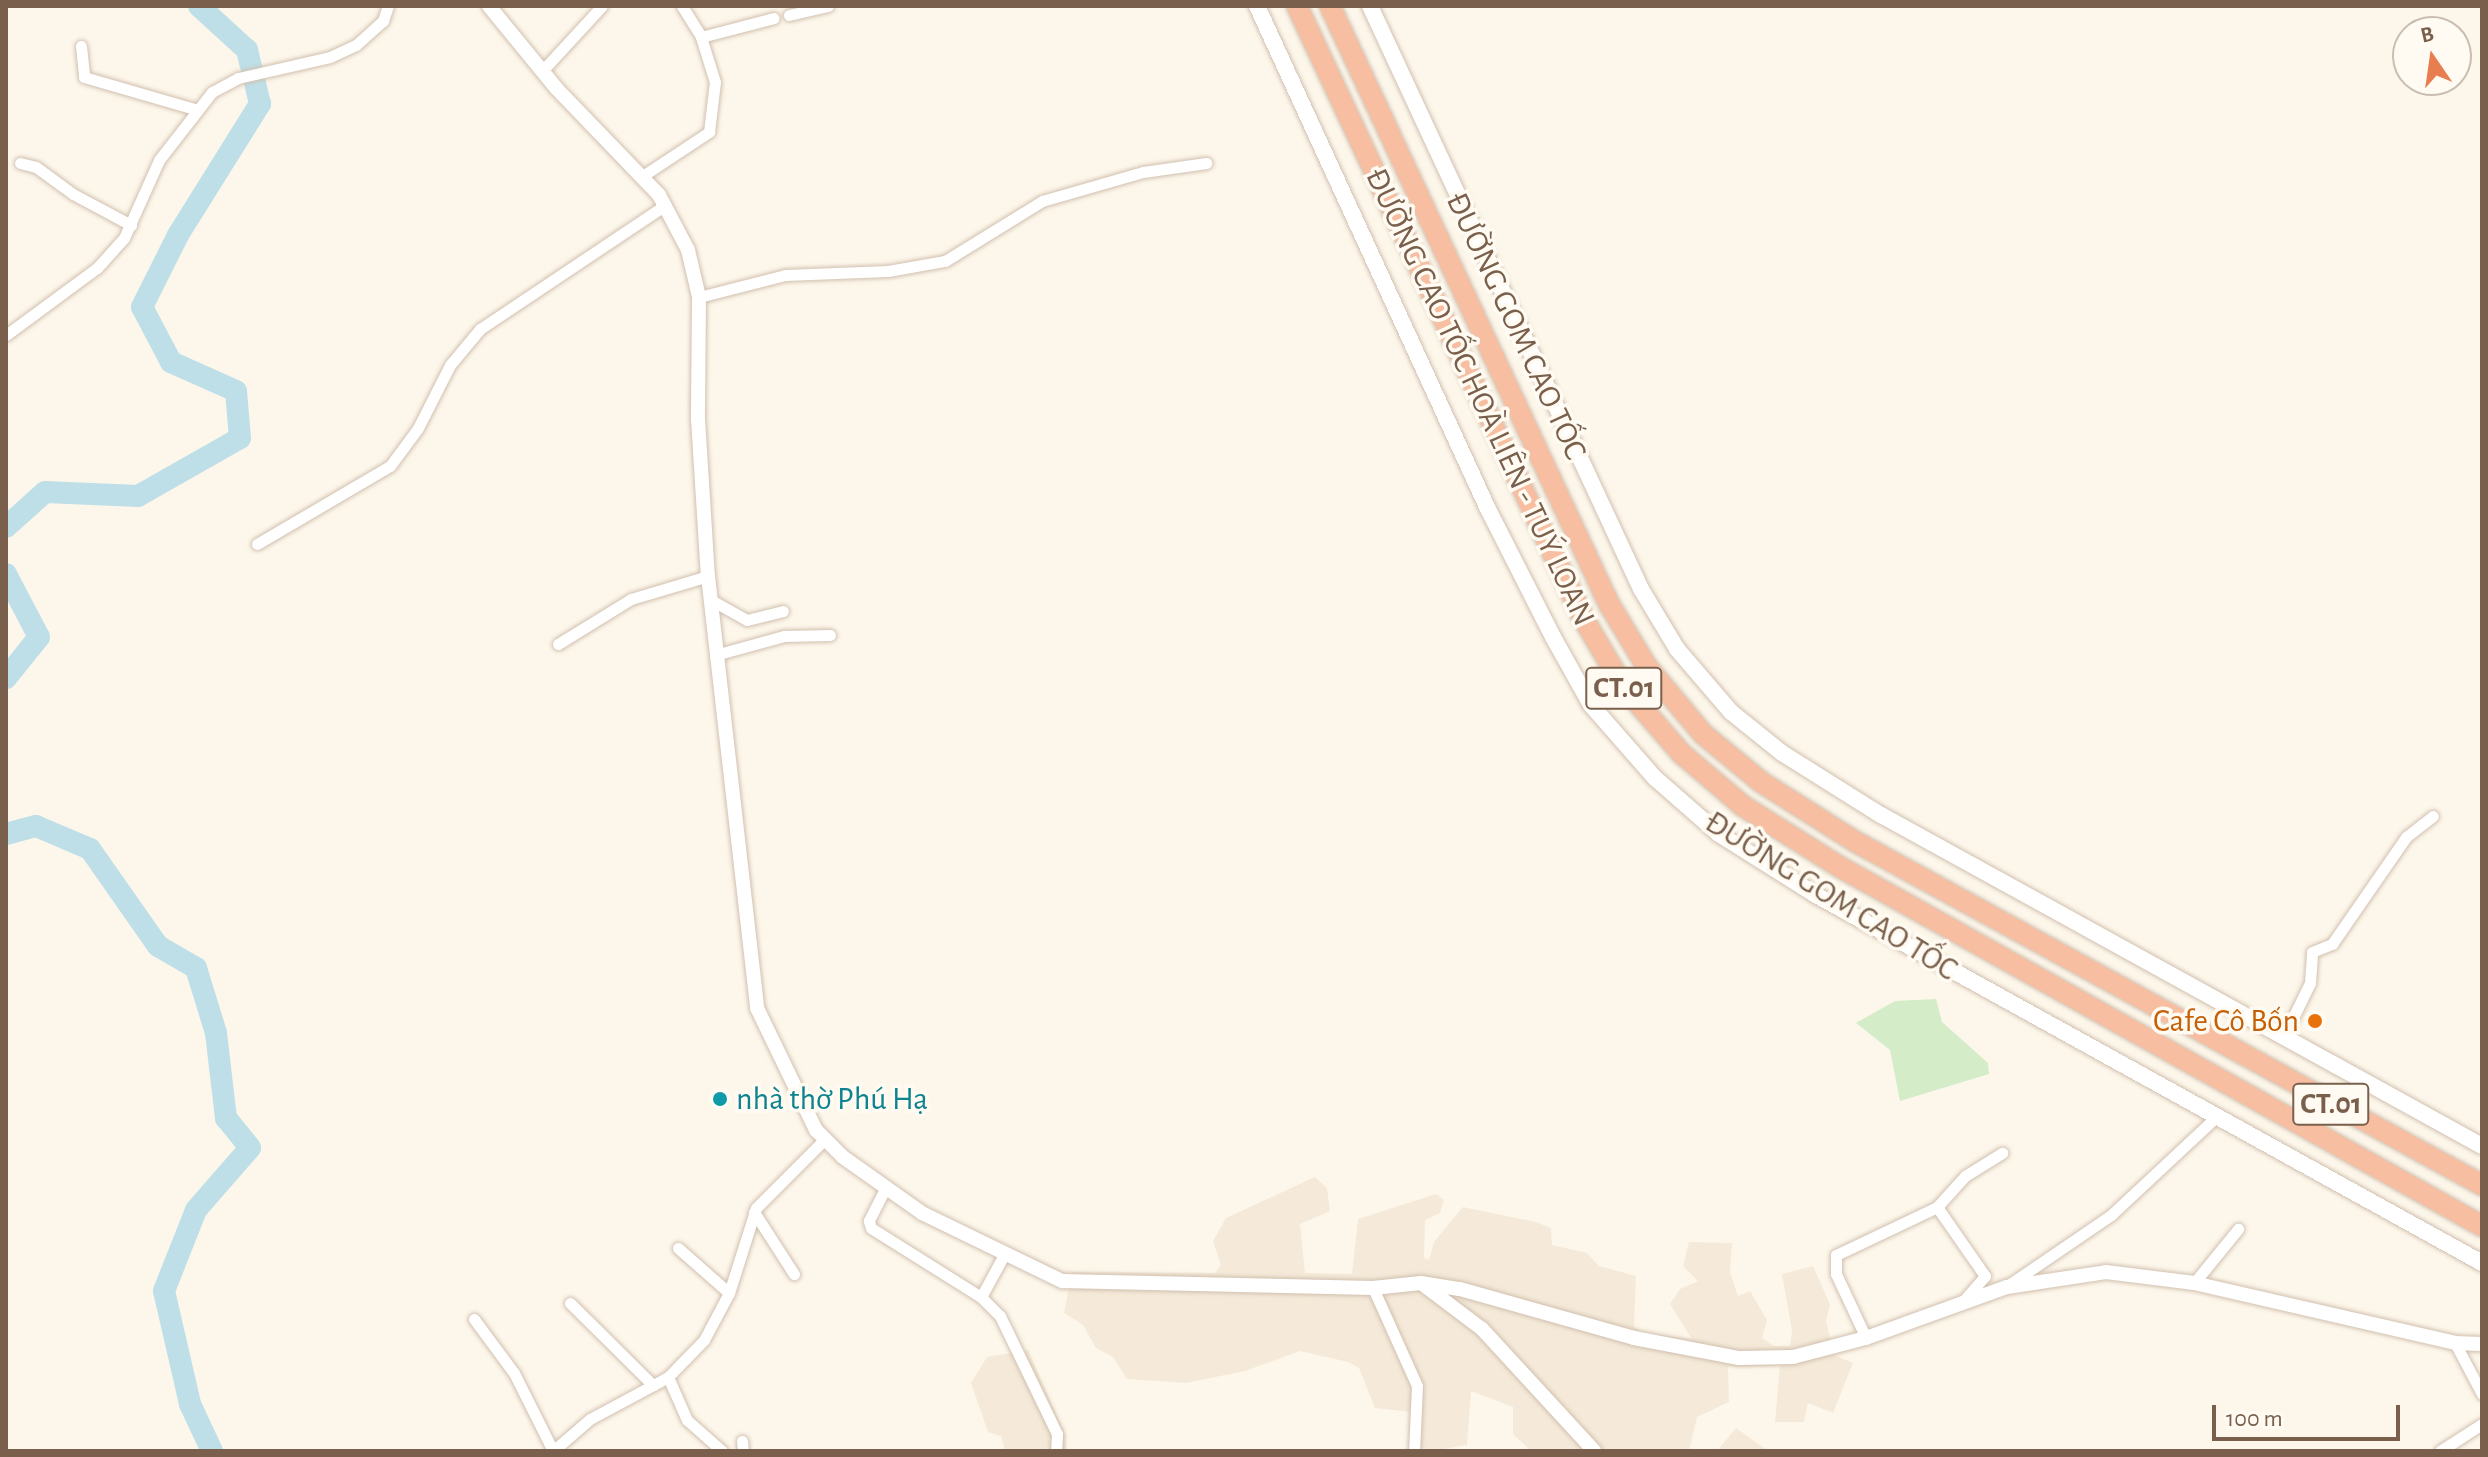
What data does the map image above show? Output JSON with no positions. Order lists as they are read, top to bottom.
{
  "streets": {
    "highway": ["ĐƯỜNG CAO TỐC HOÀ LIÊN - TUÝ LOAN", "CT.01"],
    "main road": ["ĐƯỜNG GOM CAO TỐC"]
  },
  "places": ["Cafe Cô Bốn", "nhà thờ Phú Hạ"],
  "scale_bar": "100 m",
  "north": "top"
}
